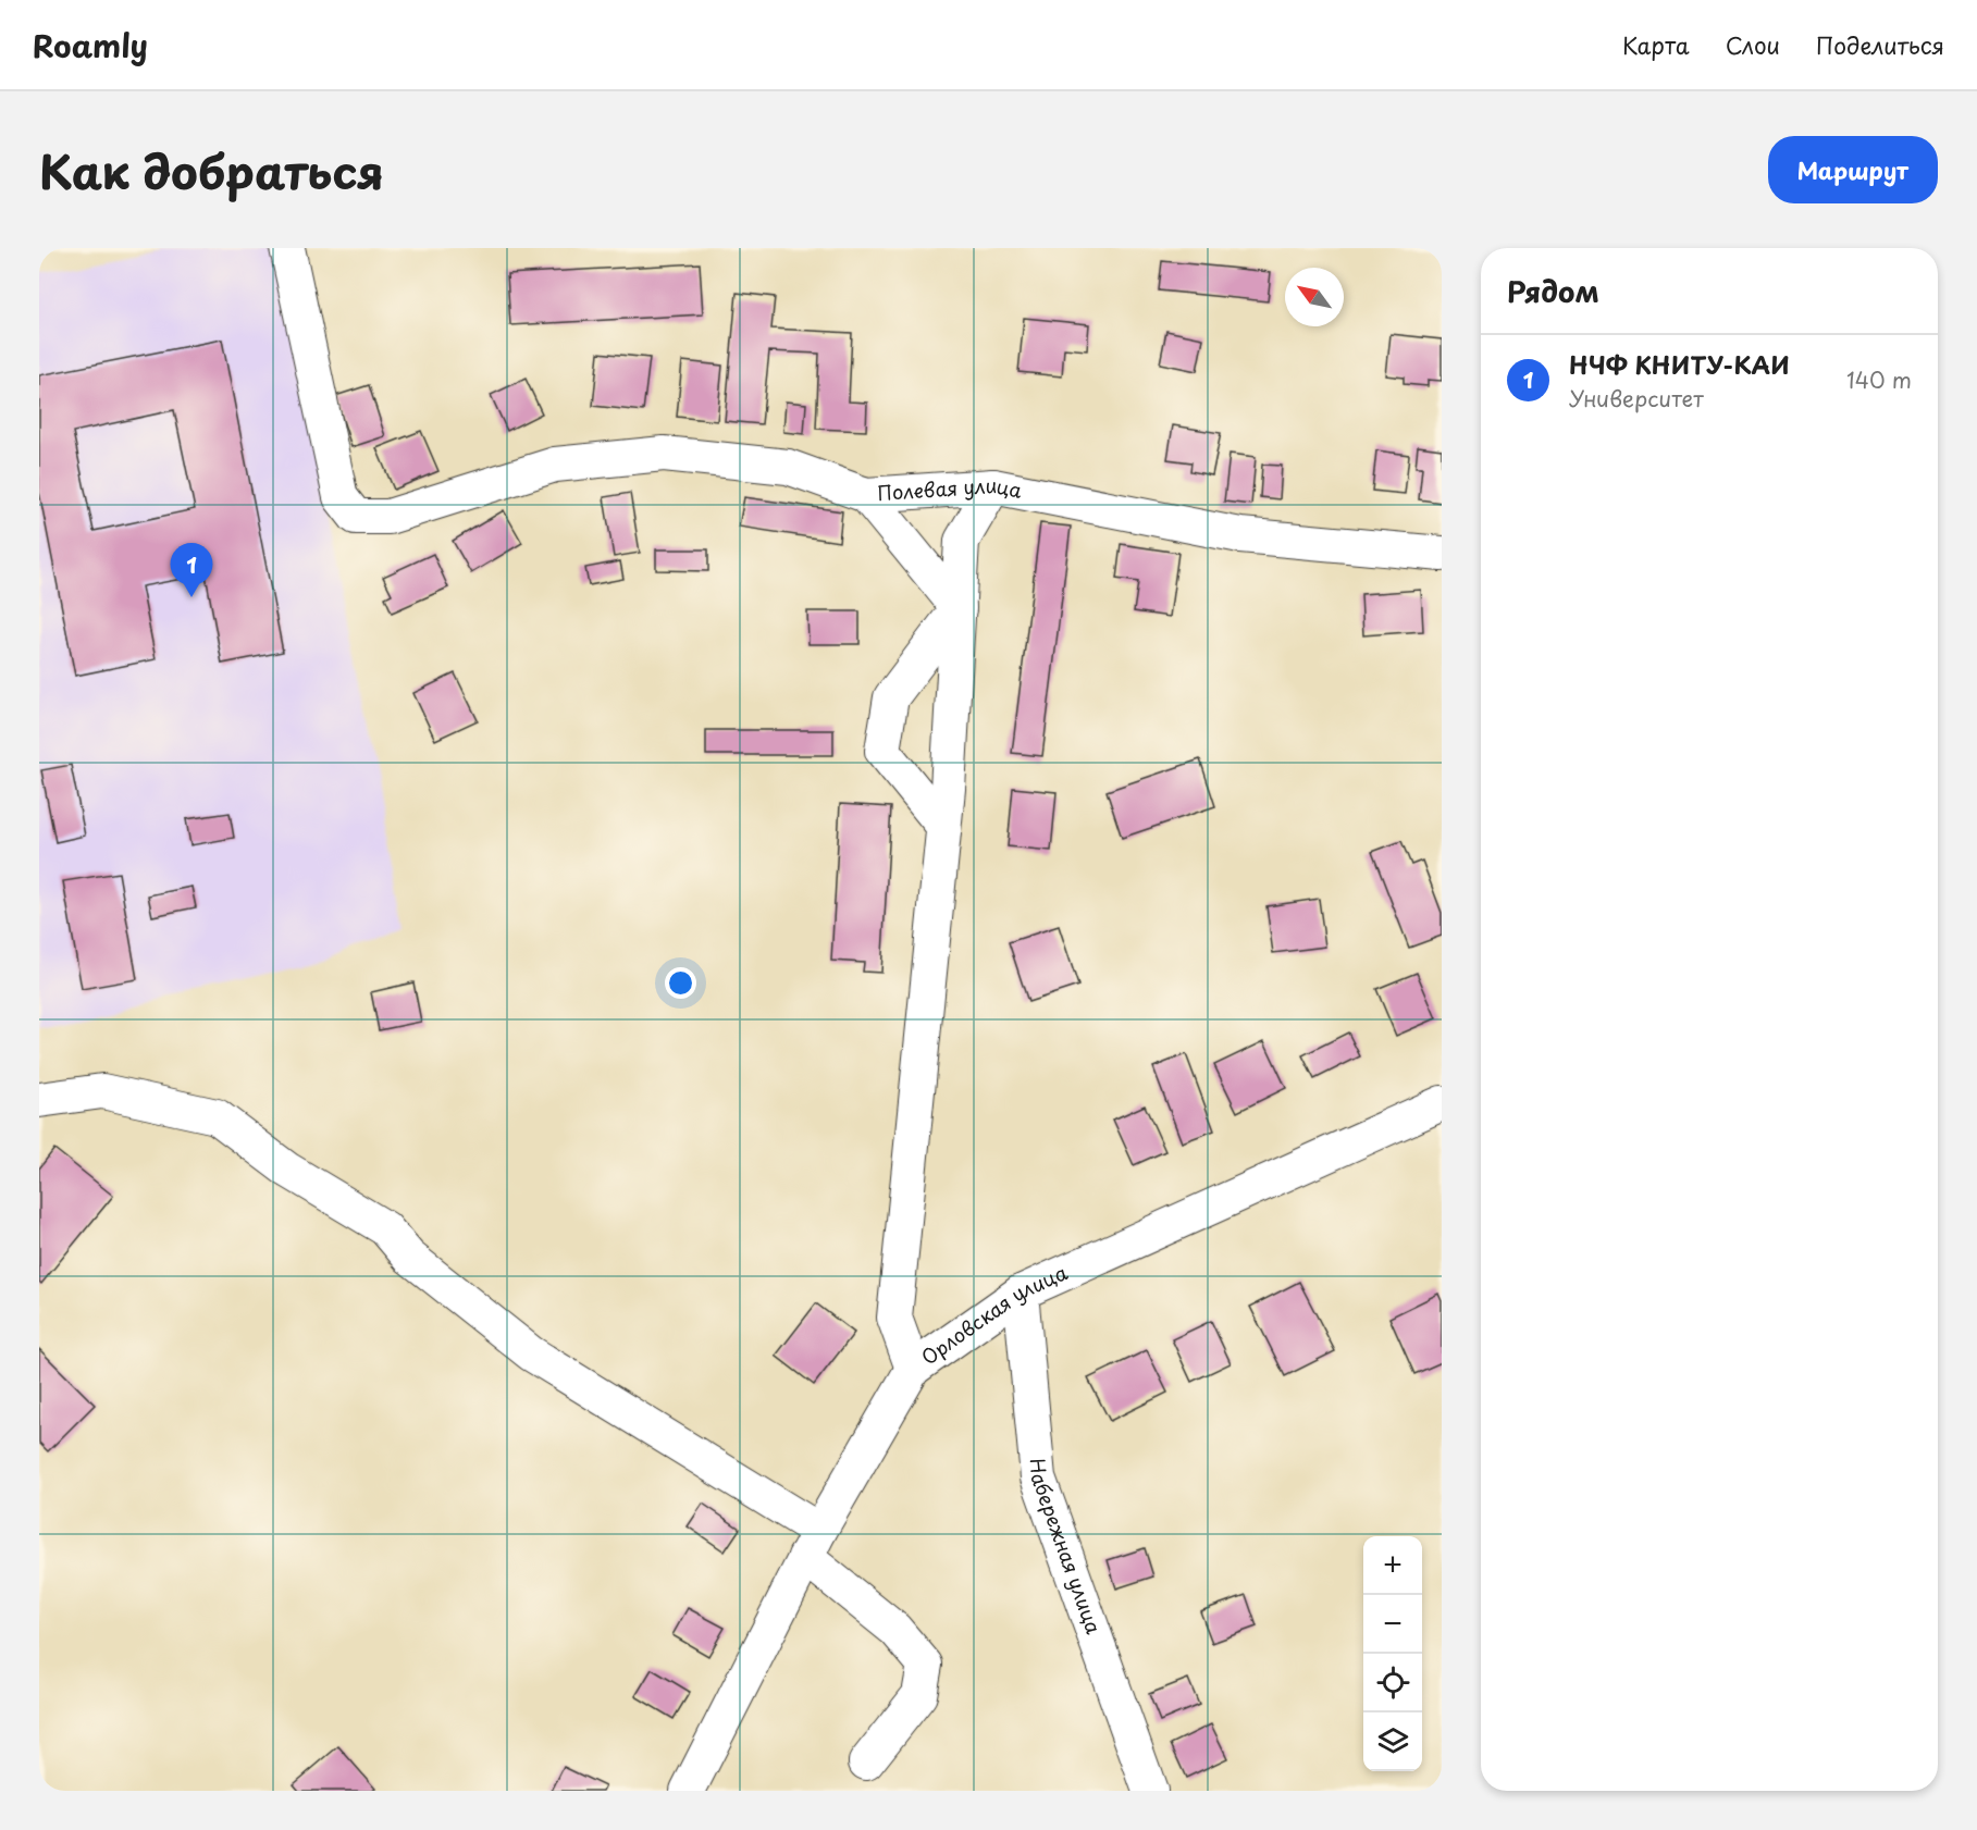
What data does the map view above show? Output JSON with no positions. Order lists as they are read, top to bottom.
{
  "streets": {
    "street": ["Полевая улица", "Орловская улица", "Набережная улица"]
  },
  "crossings": [
    ["Орловская улица", "Набережная улица"]
  ],
  "north": "top left",
  "page": {
    "header": "Roamly",
    "nav": ["Карта", "Слои", "Поделиться"],
    "title": "Как добраться",
    "buttons": "Маршрут",
    "heading": "Рядом",
    "list": [
      {
        "mark": "1",
        "name": "НЧФ КНИТУ-КАИ",
        "note": "Университет",
        "value": "140 m"
      }
    ],
    "pins": "1",
    "map_buttons": ["+", "−"]
  }
}
